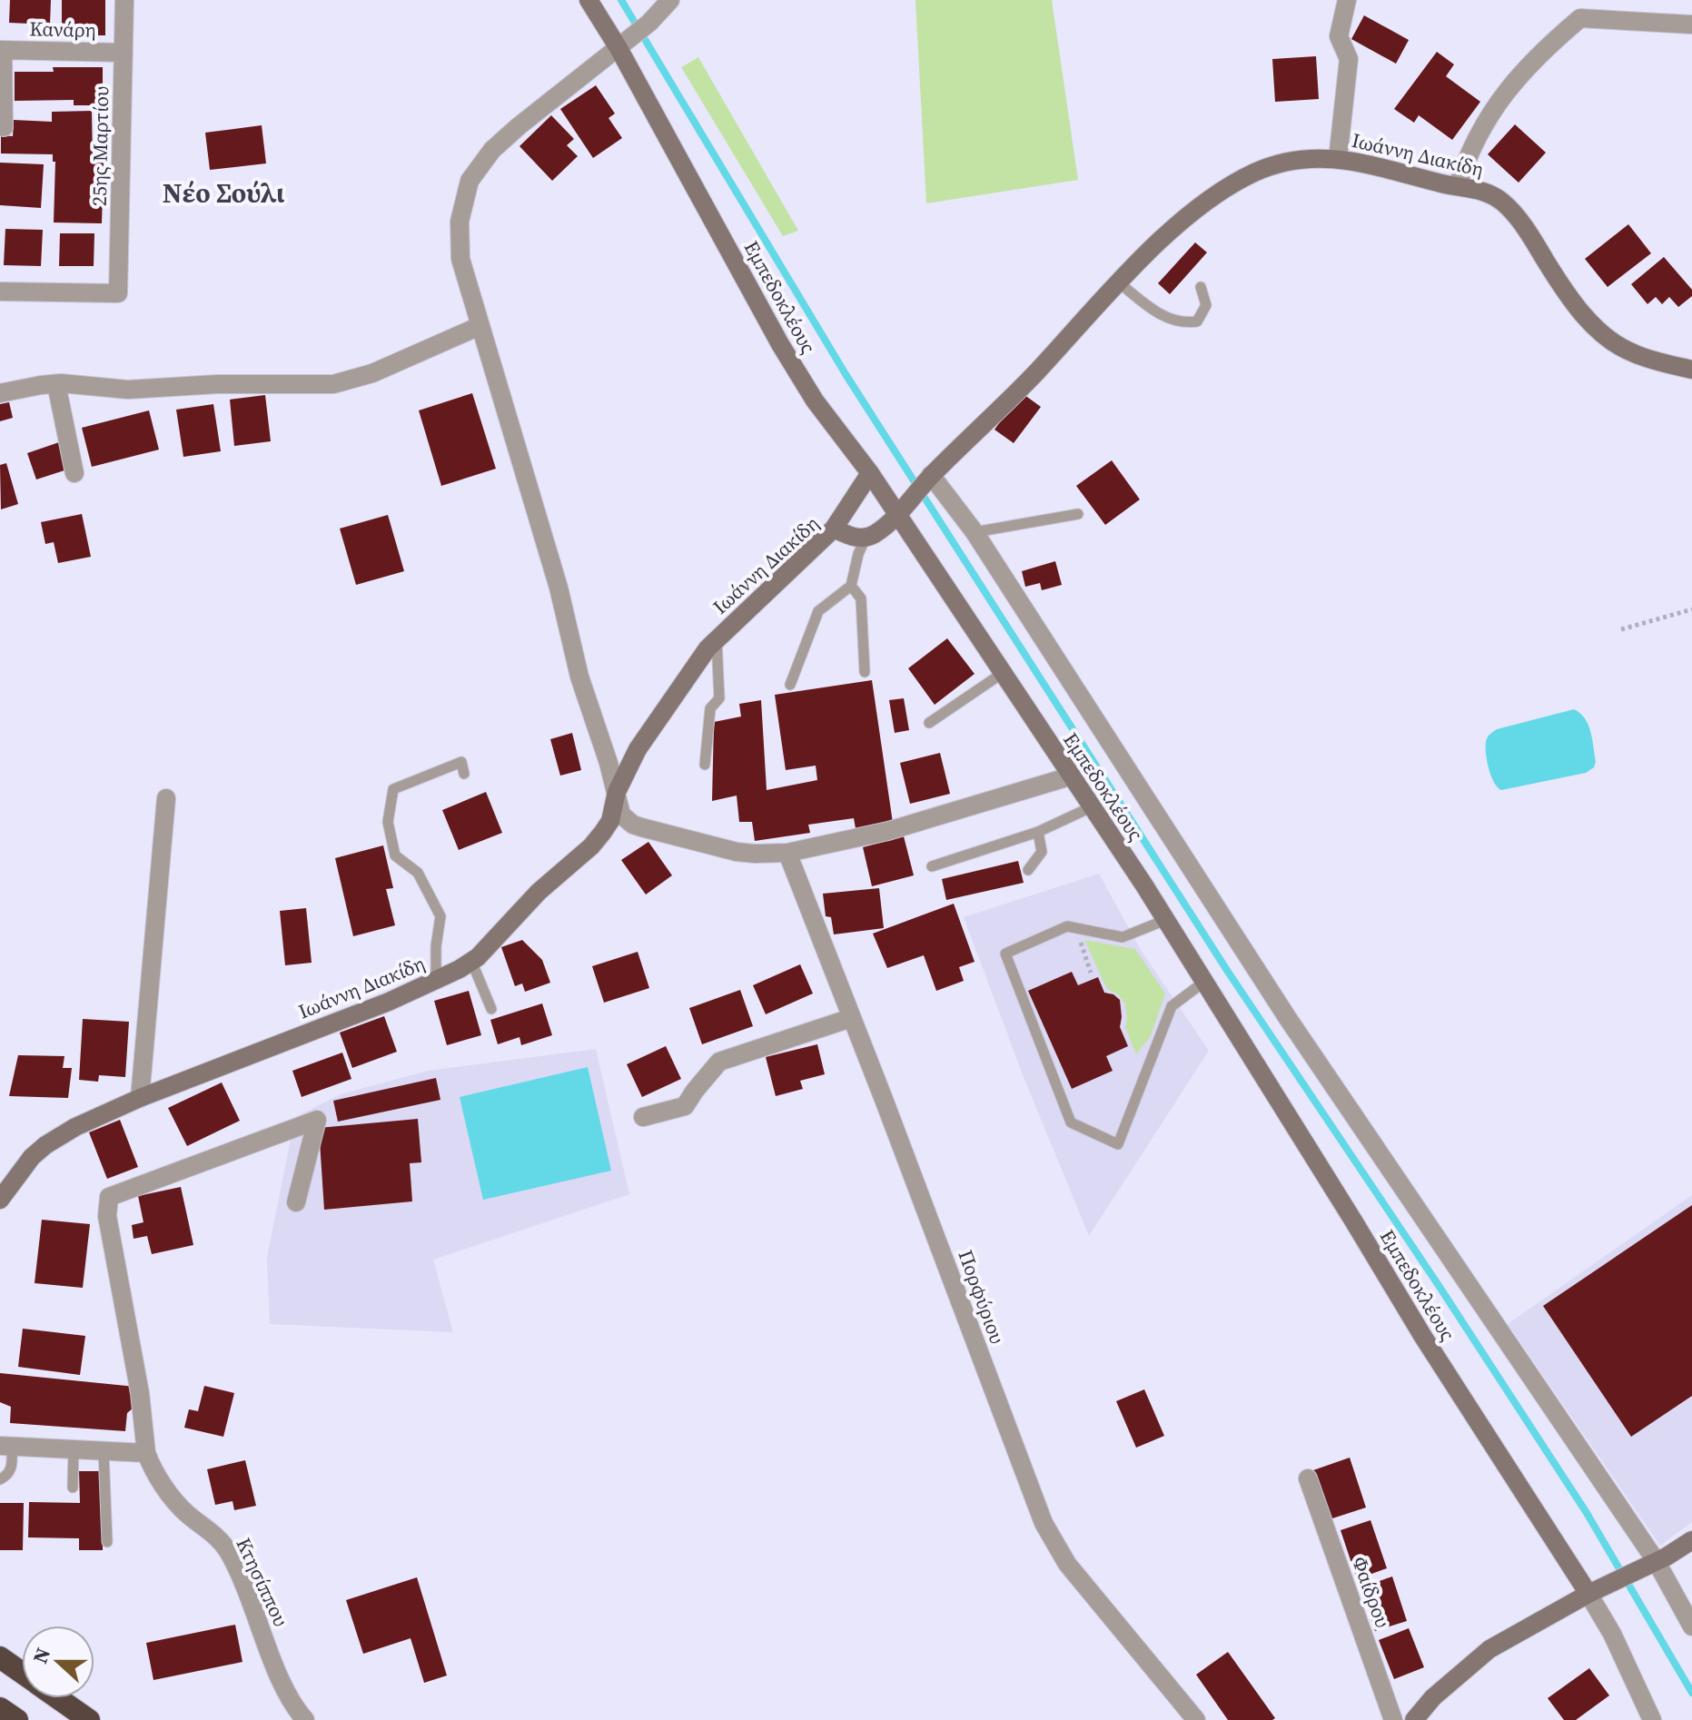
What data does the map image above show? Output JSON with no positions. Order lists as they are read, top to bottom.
{
  "streets": {
    "street": [
      "Κανάρη",
      "25ης Μαρτίου",
      "Ιωάννη Διακίδη",
      "Εμπεδοκλέους",
      "Πορφύριου",
      "Κτησίππου",
      "Φαίδρου"
    ]
  },
  "crossings": [
    ["Κανάρη", "25ης Μαρτίου"],
    ["Ιωάννη Διακίδη", "Εμπεδοκλέους"]
  ],
  "districts": ["Νέο Σούλι"],
  "north": "left"
}
